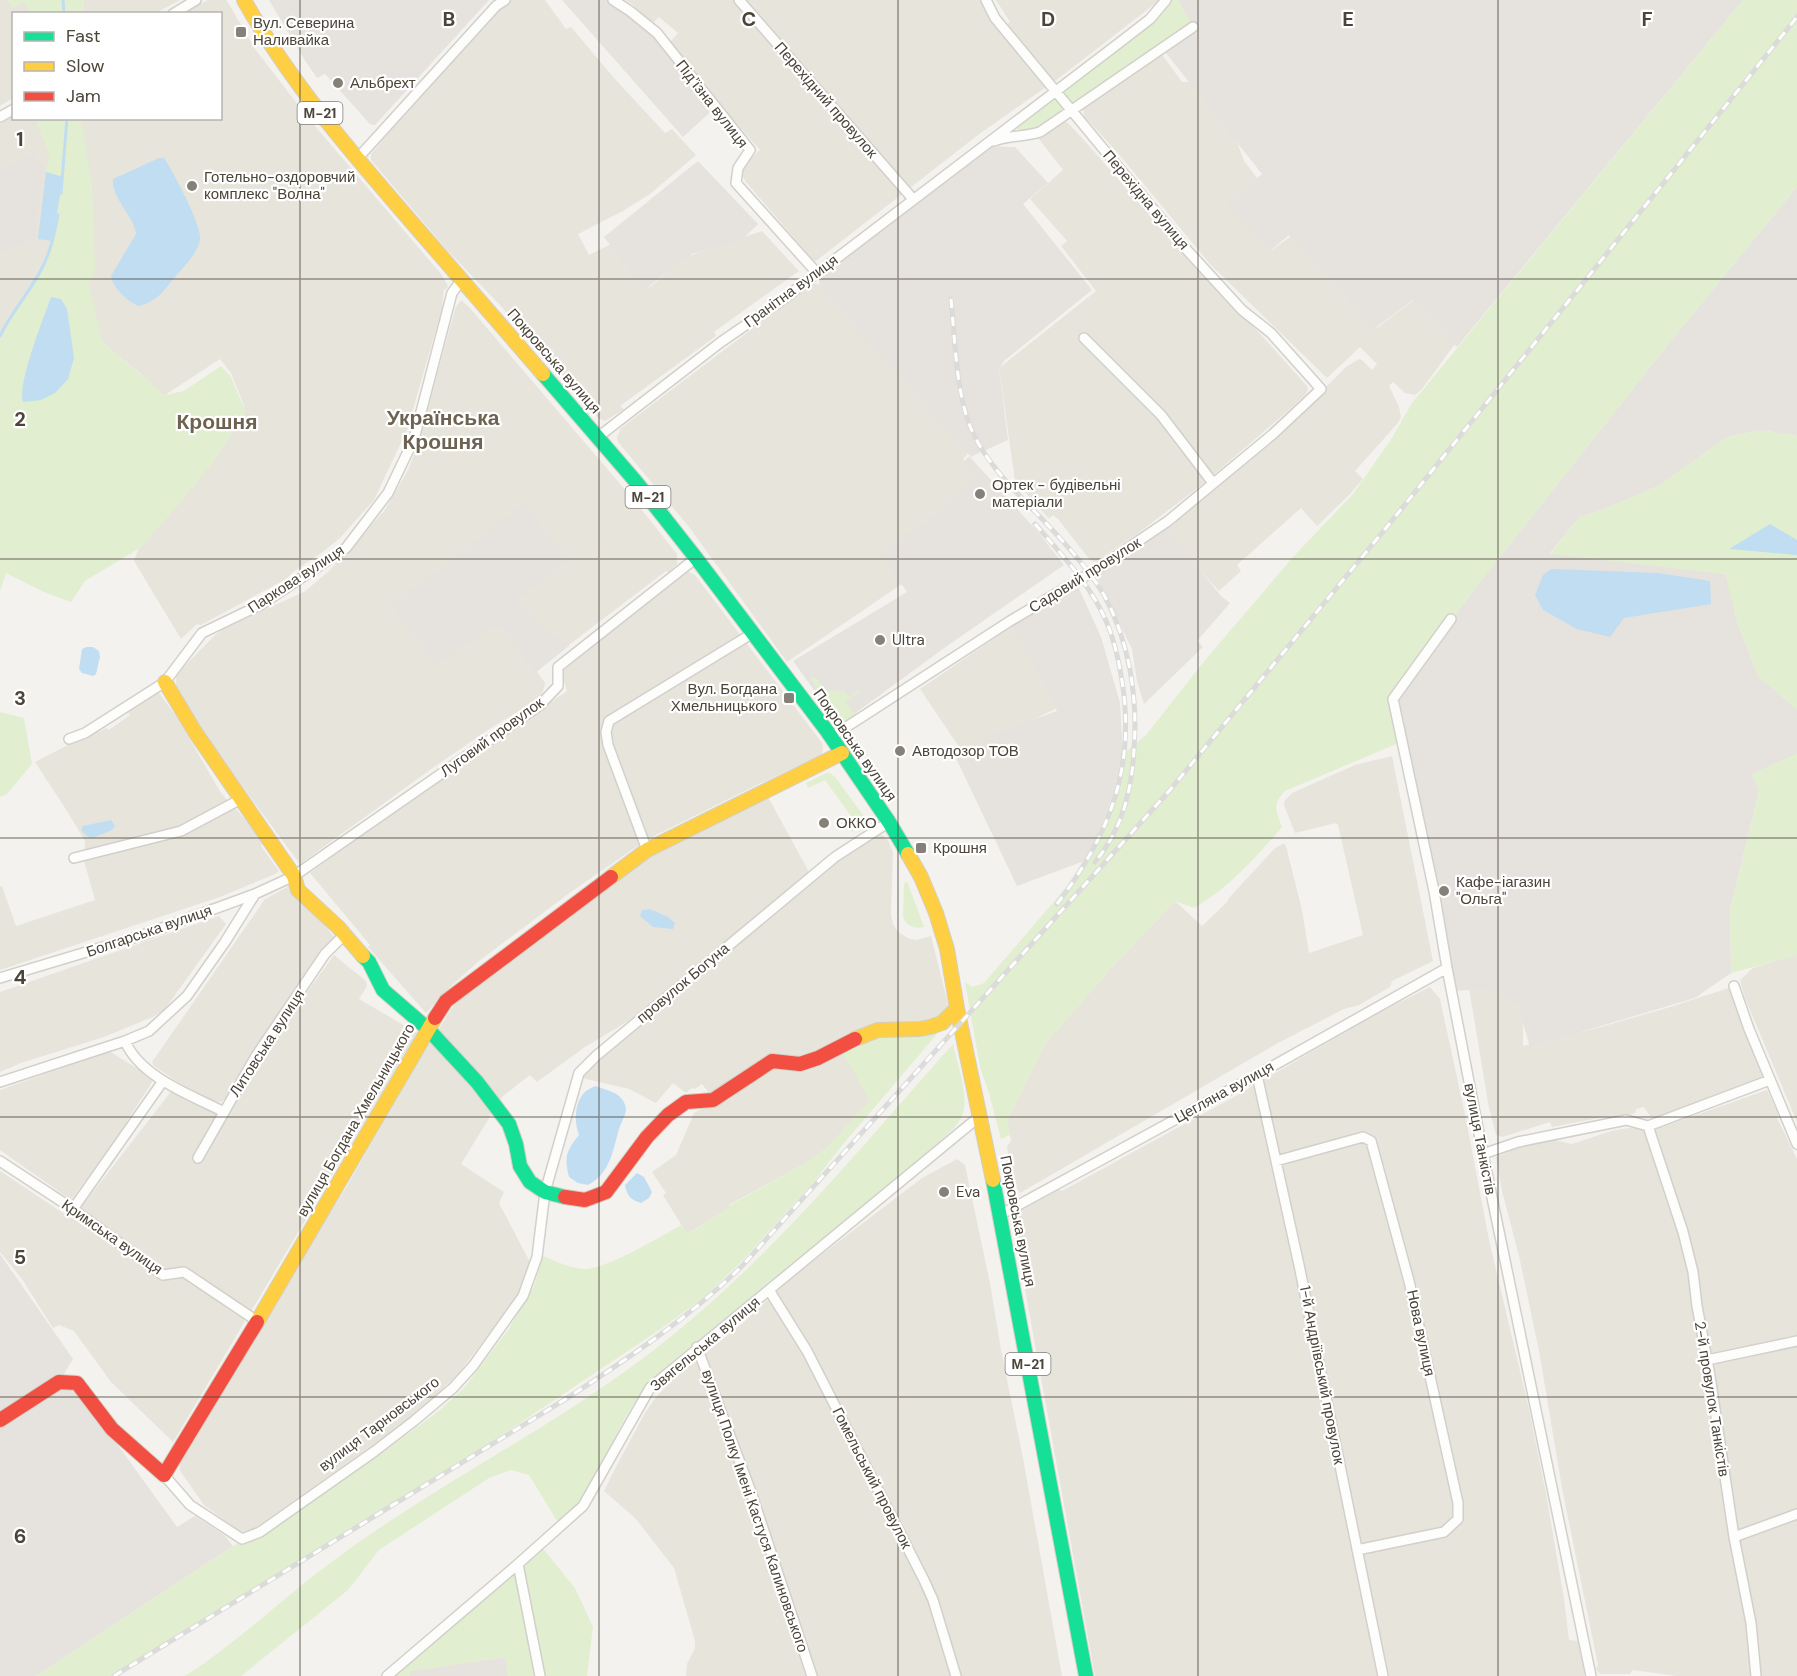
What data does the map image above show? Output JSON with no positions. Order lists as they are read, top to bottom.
{
  "streets": {
    "main road": ["М-21", "Покровська вулиця", "вулиця Богдана Хмельницького"],
    "street": [
      "Перехідний провулок",
      "Підʼїзна вулиця",
      "Перехідна вулиця",
      "Гранітна вулиця",
      "Садовий провулок",
      "Паркова вулиця",
      "Луговий провулок",
      "Болгарська вулиця",
      "провулок Богуна",
      "Литовська вулиця",
      "Цегляна вулиця",
      "вулиця Танкістів",
      "Кримська вулиця",
      "Нова вулиця",
      "Звягельська вулиця",
      "1-й Андріївський провулок",
      "2-й провулок Танкістів",
      "вулиця Тарновського",
      "Гомельський провулок",
      "вулиця Полку Імені Кастуся Калиновського"
    ]
  },
  "crossings": [
    ["Перехідний провулок", "Гранітна вулиця"],
    ["Підʼїзна вулиця", "Гранітна вулиця"],
    ["Перехідна вулиця", "Гранітна вулиця"],
    ["Перехідна вулиця", "Садовий провулок"],
    ["Гранітна вулиця", "Покровська вулиця"],
    ["Покровська вулиця", "Садовий провулок"],
    ["Покровська вулиця", "Паркова вулиця"],
    ["Покровська вулиця", "Луговий провулок"],
    ["Покровська вулиця", "провулок Богуна"],
    ["Покровська вулиця", "Цегляна вулиця"],
    ["Покровська вулиця", "вулиця Богдана Хмельницького"],
    ["Покровська вулиця", "Звягельська вулиця"],
    ["Луговий провулок", "Болгарська вулиця"],
    ["провулок Богуна", "вулиця Тарновського"],
    ["Цегляна вулиця", "вулиця Танкістів"],
    ["Цегляна вулиця", "1-й Андріївський провулок"],
    ["вулиця Богдана Хмельницького", "Кримська вулиця"],
    ["вулиця Богдана Хмельницького", "вулиця Тарновського"],
    ["Нова вулиця", "1-й Андріївський провулок"],
    ["Звягельська вулиця", "Гомельський провулок"],
    ["Звягельська вулиця", "вулиця Полку Імені Кастуся Калиновського"]
  ],
  "districts": ["Українська Крошня", "Крошня"],
  "places": {
    "transit": ["Вул. Северина Наливайка", "Вул. Богдана Хмельницького", "Крошня"],
    "other": [
      "Альбрехт",
      "Готельно-оздоровчий комплекс \"Волна\"",
      "Ортек - будівельні матеріали",
      "Ultra",
      "Автодозор ТОВ",
      "ОККО",
      "Кафе-іагазин \"Ольга\"",
      "Eva"
    ]
  },
  "legend": ["Fast", "Slow", "Jam"],
  "grid": {
    "columns": [
      "B",
      "C",
      "D",
      "E",
      "F"
    ],
    "rows": [
      "1",
      "2",
      "3",
      "4",
      "5",
      "6"
    ]
  }
}
